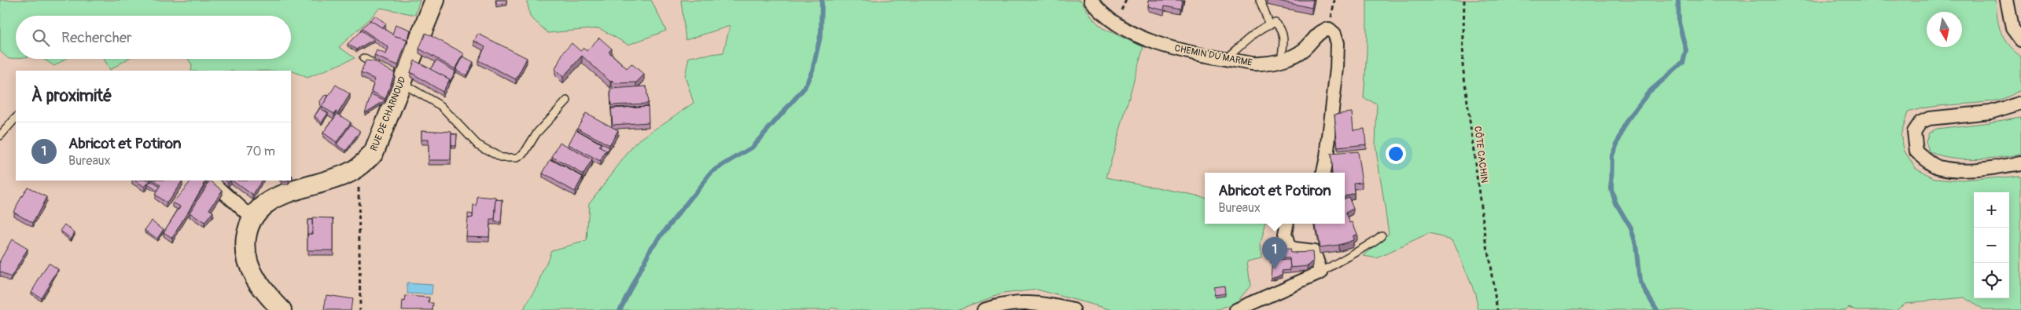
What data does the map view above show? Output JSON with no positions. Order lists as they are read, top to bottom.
{
  "streets": {
    "street": ["CHEMIN DU MARME", "RUE DE CHARNOUD"],
    "path": ["CÔTE CACHIN"]
  },
  "north": "bottom",
  "page": {
    "search": "Rechercher",
    "heading": "À proximité",
    "list": [
      {
        "mark": "1",
        "name": "Abricot et Potiron",
        "note": "Bureaux",
        "value": "70 m"
      }
    ],
    "popup": ["Abricot et Potiron", "Bureaux"],
    "map_buttons": ["+", "−"],
    "pins": "1"
  }
}
